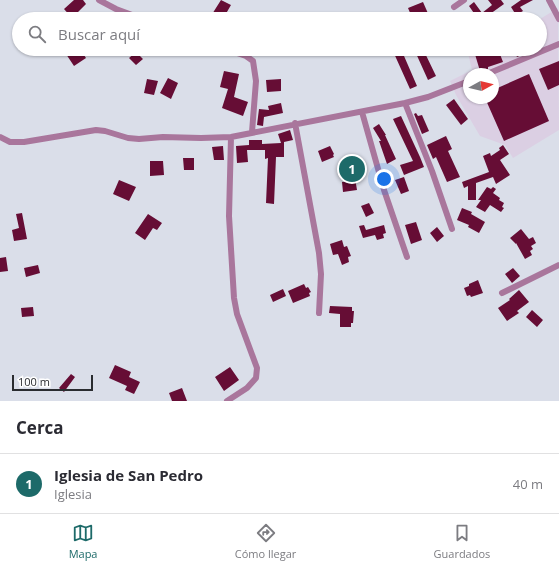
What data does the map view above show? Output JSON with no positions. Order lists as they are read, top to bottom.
{
  "scale_bar": "100 m",
  "north": "right",
  "page": {
    "search": "Buscar aquí",
    "pins": "1",
    "scale": "100 m",
    "heading": "Cerca",
    "list": [
      {
        "mark": "1",
        "name": "Iglesia de San Pedro",
        "note": "Iglesia",
        "value": "40 m"
      }
    ],
    "nav": ["Mapa", "Cómo llegar", "Guardados"]
  }
}
